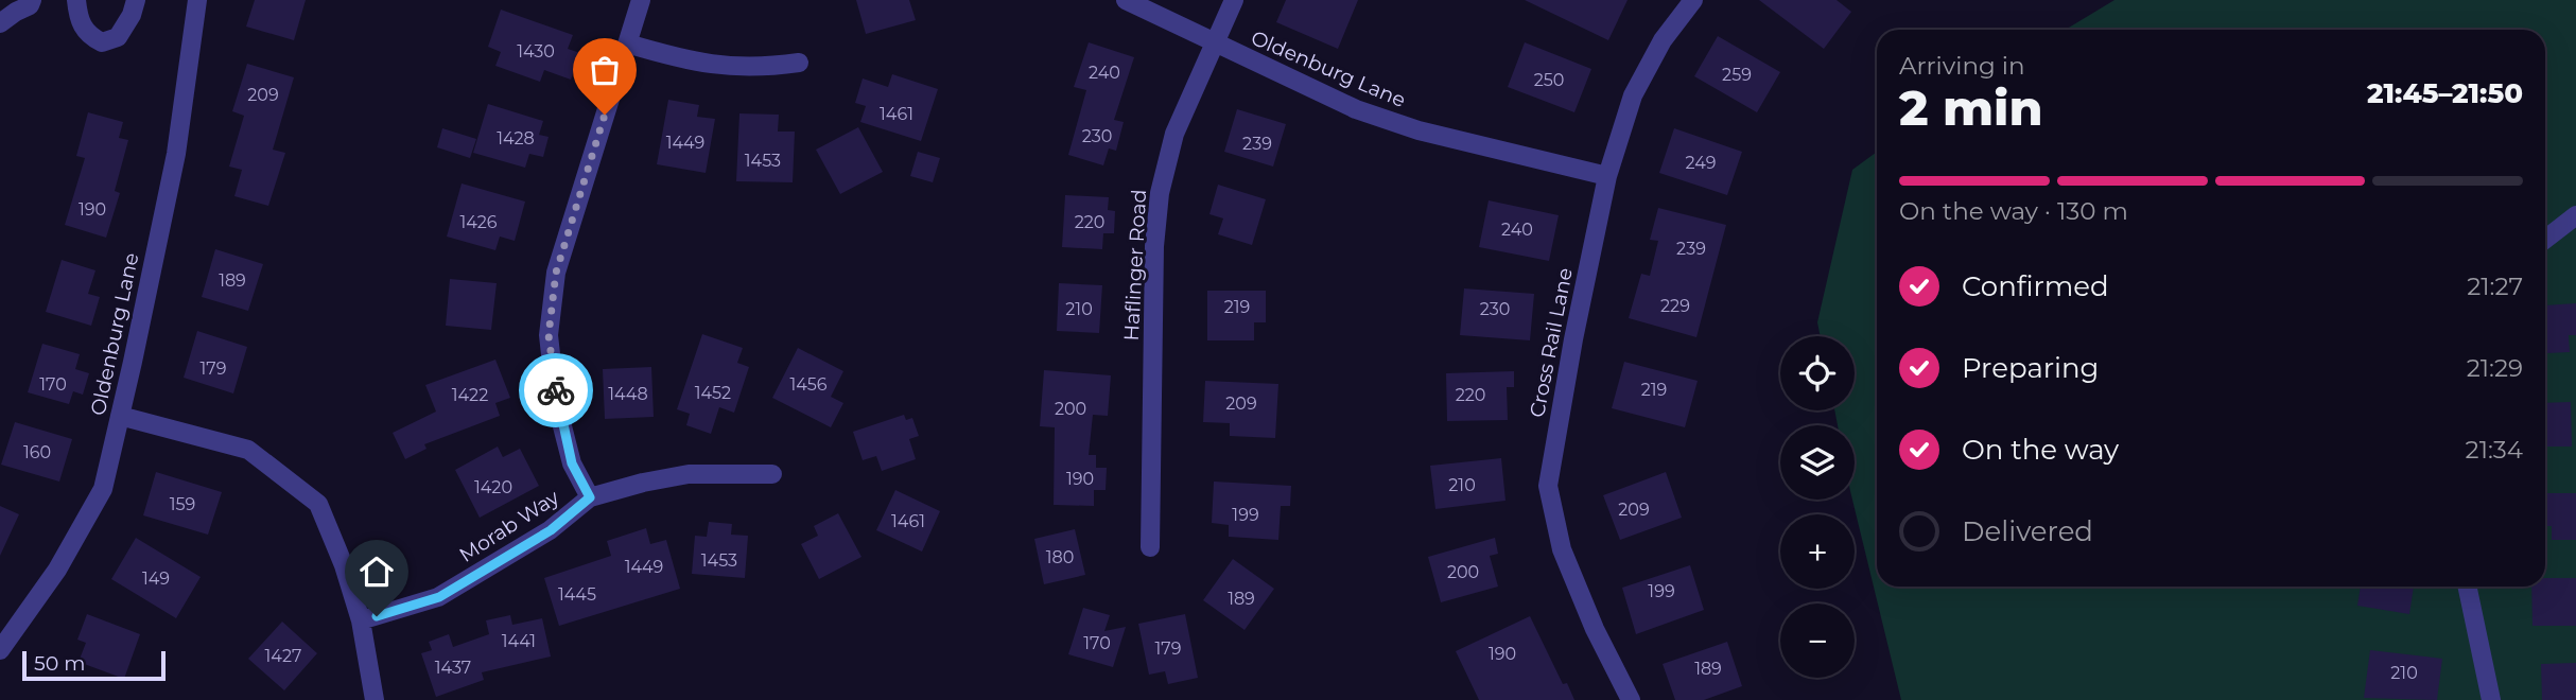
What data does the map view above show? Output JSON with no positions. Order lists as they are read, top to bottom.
{
  "streets": {
    "street": [
      "Oldenburg Lane",
      "Haflinger Road",
      "Cross Rail Lane",
      "Morab Way"
    ]
  },
  "crossings": [
    ["Oldenburg Lane", "Haflinger Road"],
    ["Oldenburg Lane", "Cross Rail Lane"]
  ],
  "house_numbers": [
    "1430",
    "240",
    "259",
    "250",
    "209",
    "1461",
    "230",
    "1428",
    "1449",
    "239",
    "1453",
    "249",
    "190",
    "1426",
    "220",
    "240",
    "239",
    "189",
    "229",
    "219",
    "210",
    "230",
    "179",
    "170",
    "1456",
    "219",
    "1452",
    "1448",
    "1422",
    "220",
    "209",
    "200",
    "160",
    "190",
    "210",
    "1420",
    "159",
    "209",
    "199",
    "1461",
    "180",
    "1453",
    "1449",
    "200",
    "149",
    "199",
    "1445",
    "189",
    "1441",
    "170",
    "179",
    "190",
    "1427",
    "1437",
    "189",
    "210"
  ],
  "scale_bar": "50 m",
  "page": {
    "heading": ["2 min", "Arriving in", "21:45–21:50"],
    "bar": "On the way · 130 m",
    "list": [
      ["Confirmed", "21:27"],
      ["Preparing", "21:29"],
      ["On the way", "21:34"],
      "Delivered"
    ],
    "map_buttons": ["+", "−"],
    "scale": "50 m"
  }
}
